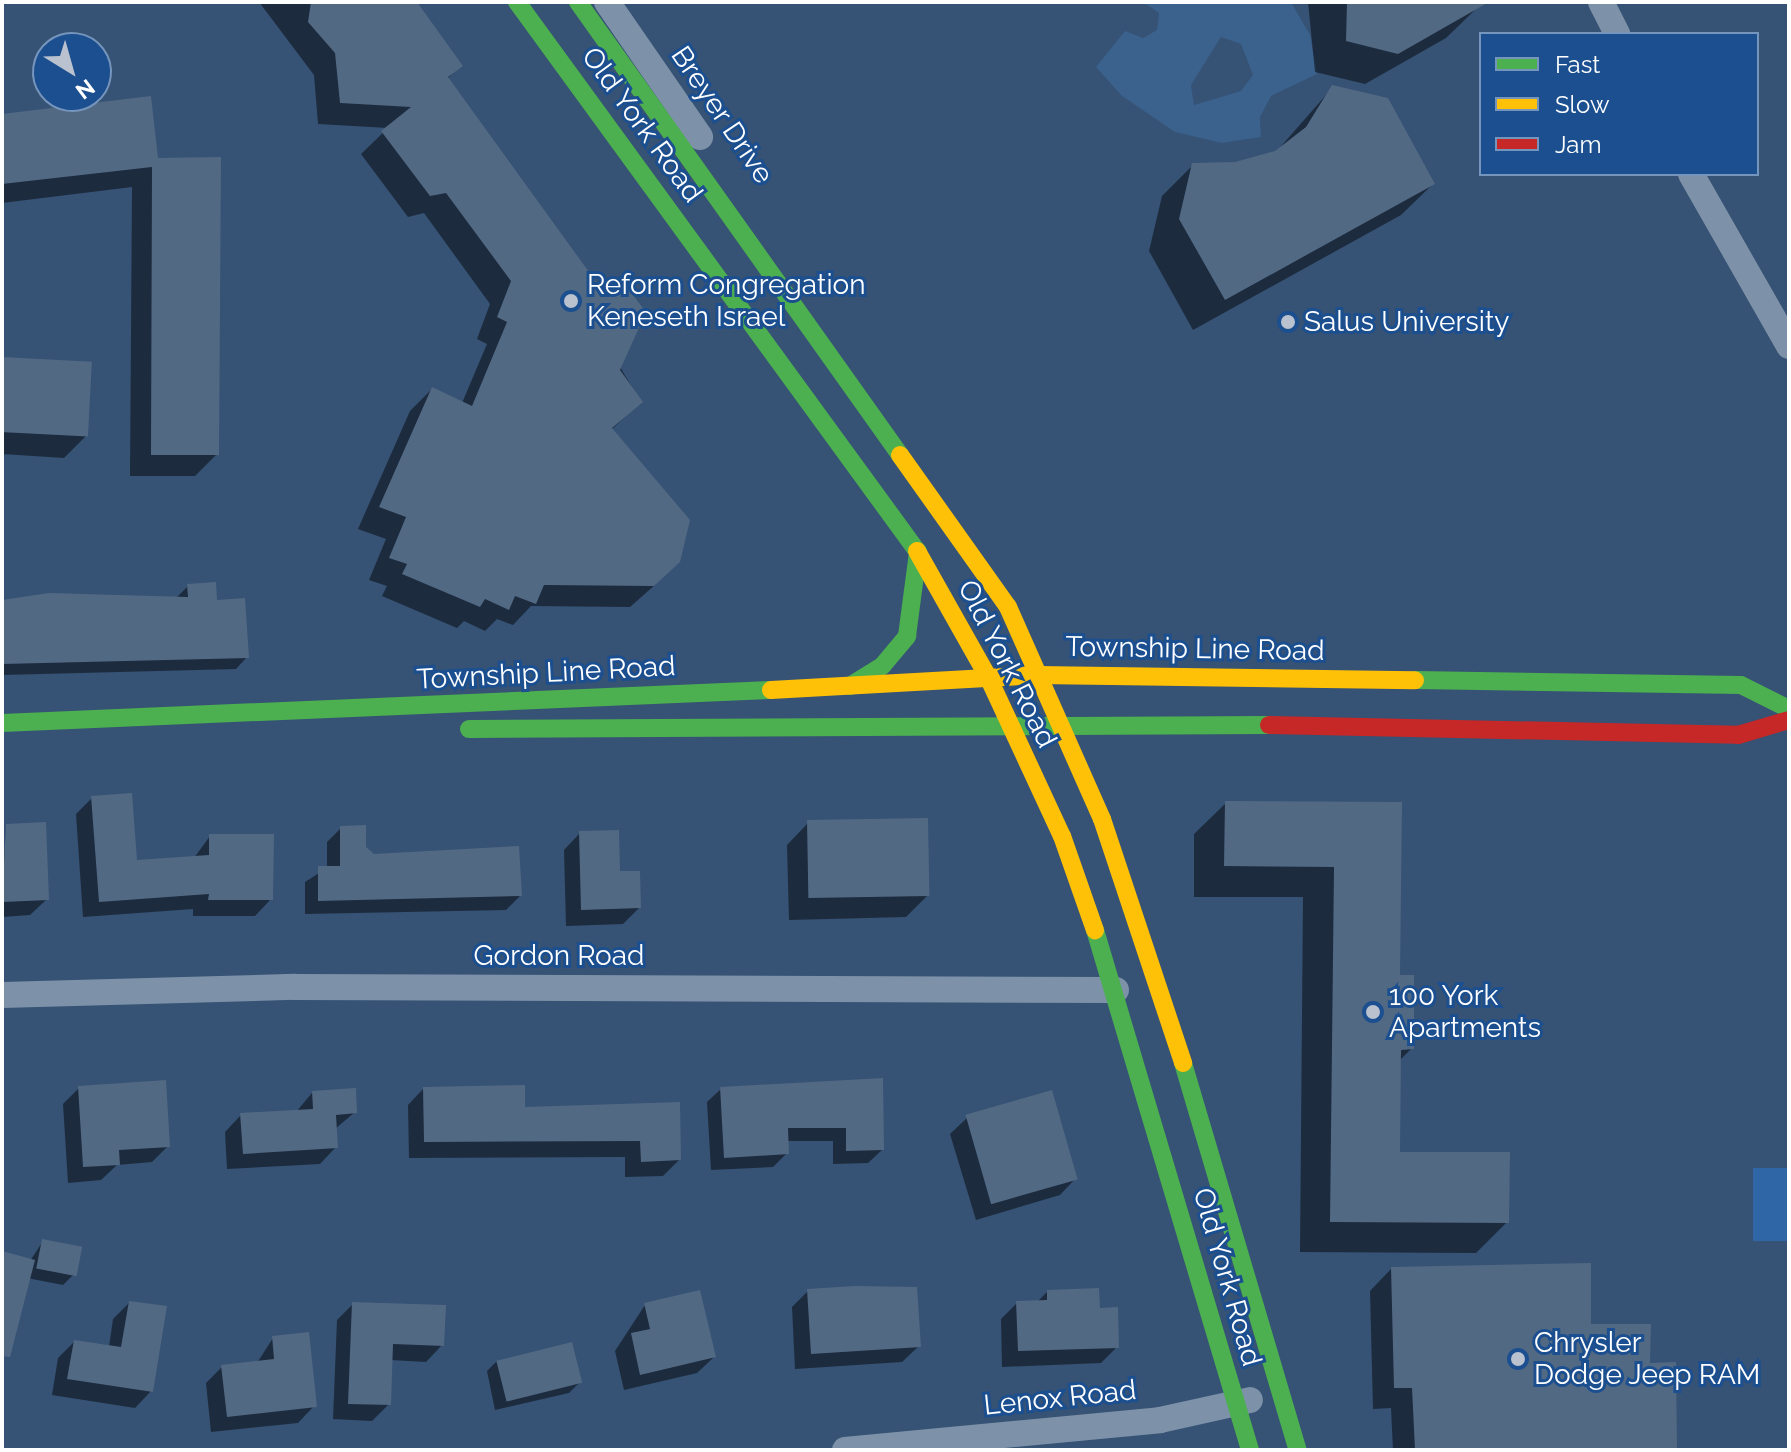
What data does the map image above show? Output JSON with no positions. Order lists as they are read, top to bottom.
{
  "streets": {
    "main road": ["Old York Road", "Township Line Road"],
    "street": ["Breyer Drive", "Gordon Road", "Lenox Road"]
  },
  "crossings": [
    ["Breyer Drive", "Old York Road"],
    ["Old York Road", "Township Line Road"],
    ["Old York Road", "Gordon Road"],
    ["Old York Road", "Lenox Road"]
  ],
  "places": [
    "Reform Congregation Keneseth Israel",
    "Salus University",
    "100 York Apartments",
    "Chrysler Dodge Jeep RAM"
  ],
  "legend": ["Fast", "Slow", "Jam"],
  "north": "bottom right"
}
